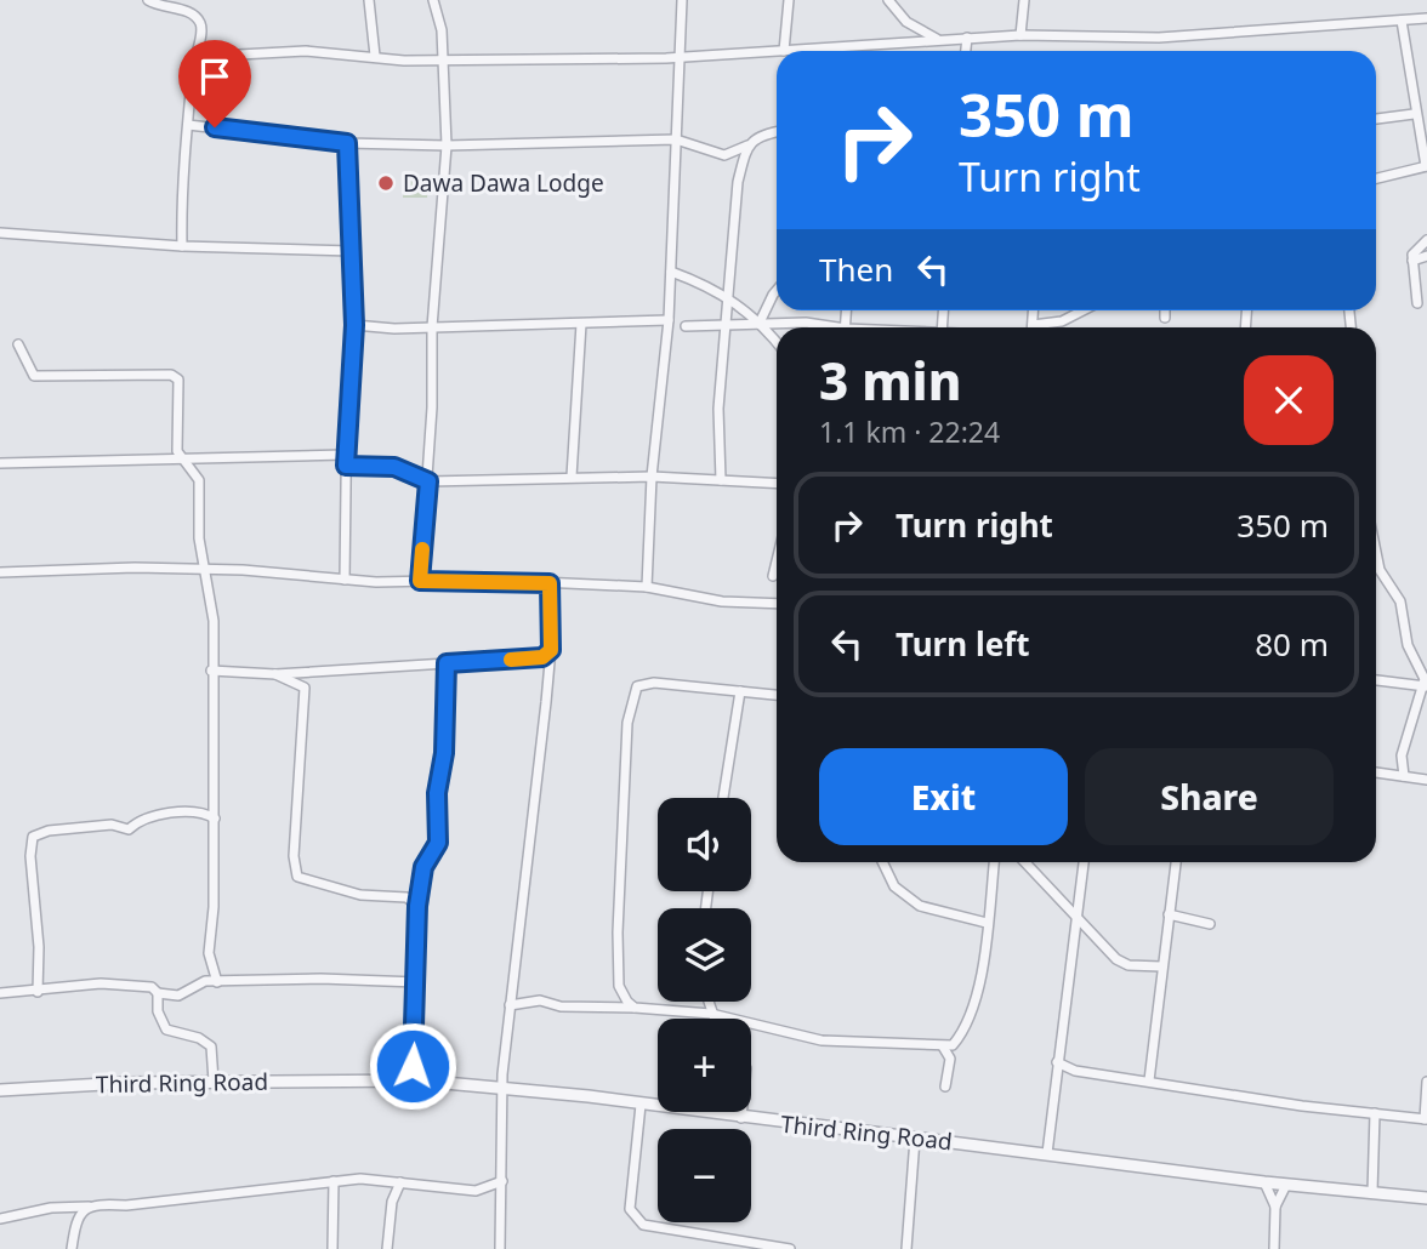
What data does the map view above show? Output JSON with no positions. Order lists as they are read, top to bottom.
{
  "streets": {
    "street": ["Third Ring Road"]
  },
  "places": ["Dawa Dawa Lodge"],
  "page": {
    "turn": ["350 m", "Turn right"],
    "then": "Then",
    "heading": ["3 min", "1.1 km · 22:24"],
    "list": [
      {
        "name": "Turn right",
        "value": "350 m"
      },
      {
        "name": "Turn left",
        "value": "80 m"
      }
    ],
    "buttons": ["Exit", "Share"],
    "map_buttons": ["+", "−"]
  }
}
